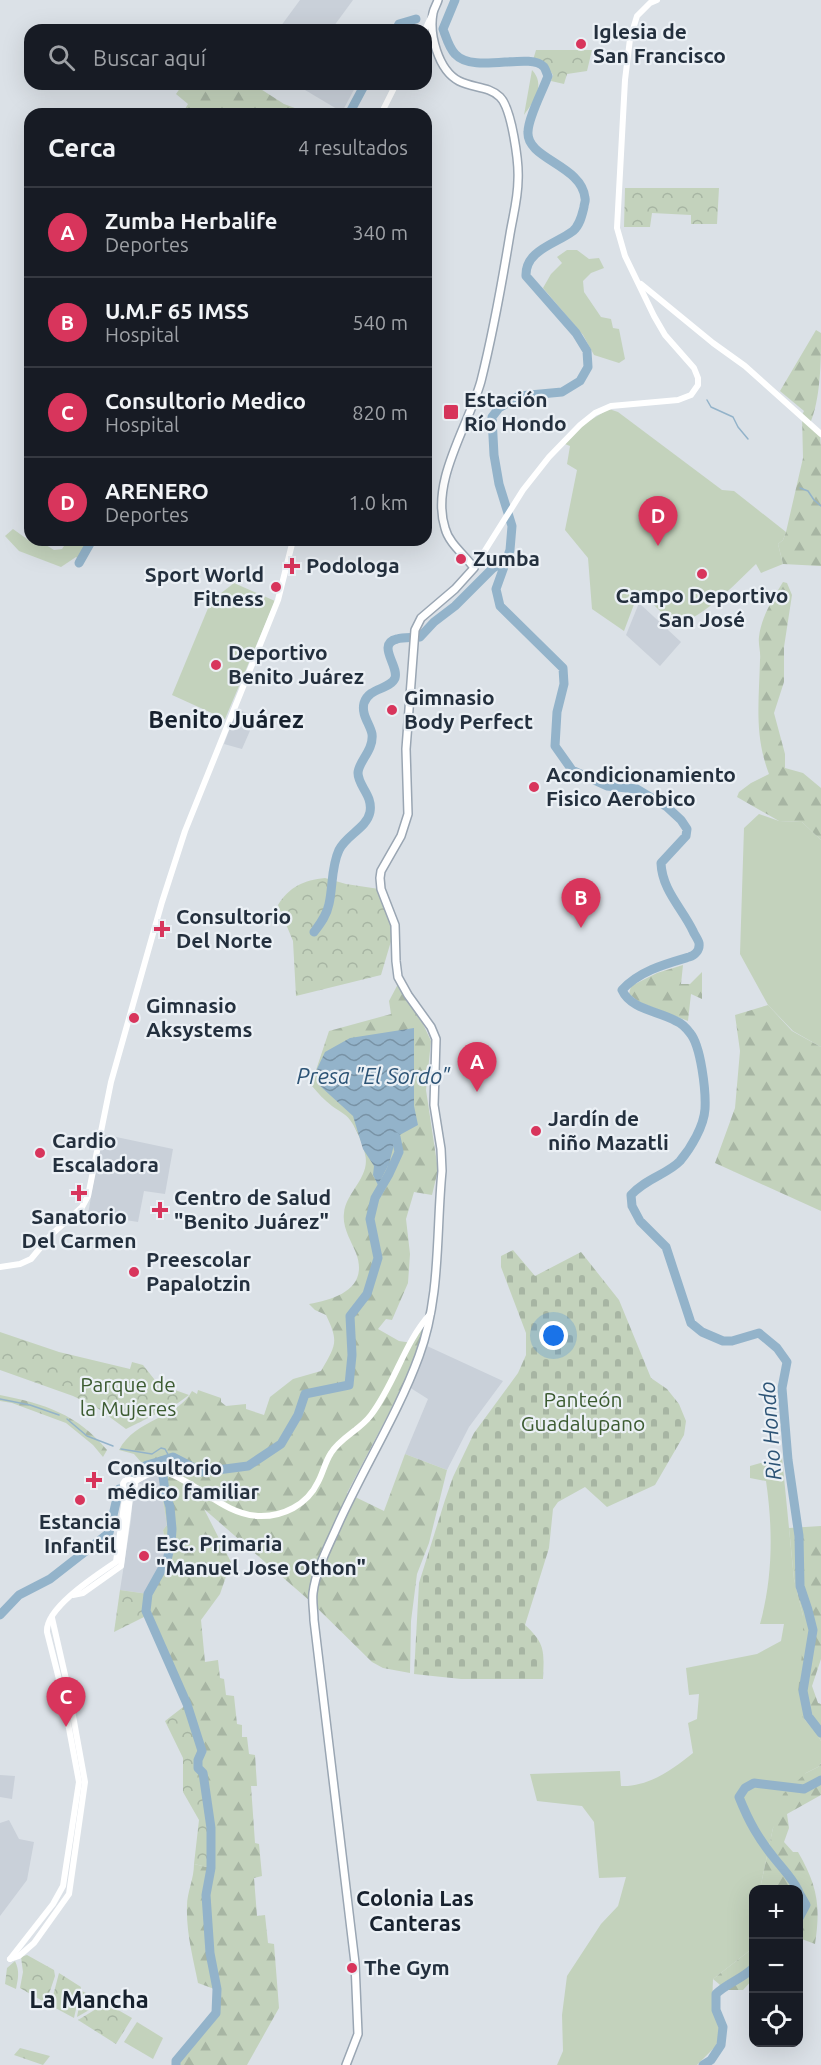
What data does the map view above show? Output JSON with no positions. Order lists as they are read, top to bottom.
{
  "districts": ["Benito Juárez", "Colonia Las Canteras", "La Mancha"],
  "water": ["Presa \"El Sordo\"", "Rio Hondo"],
  "parks": ["Parque de la Mujeres", "Panteón Guadalupano"],
  "places": {
    "other": [
      "Iglesia de San Francisco",
      "Zumba",
      "Campo Deportivo San José",
      "Sport World Fitness",
      "Deportivo Benito Juárez",
      "Gimnasio Body Perfect",
      "Acondicionamiento Fisico Aerobico",
      "Gimnasio Aksystems",
      "Jardín de niño Mazatli",
      "Cardio Escaladora",
      "Preescolar Papalotzin",
      "Estancia Infantil",
      "Esc. Primaria \"Manuel Jose Othon\"",
      "The Gym"
    ],
    "transit": ["Estación Río Hondo"],
    "health": [
      "Podologa",
      "Consultorio Del Norte",
      "Sanatorio Del Carmen",
      "Centro de Salud \"Benito Juárez\"",
      "Consultorio médico familiar"
    ]
  },
  "page": {
    "search": "Buscar aquí",
    "heading": ["Cerca", "4 resultados"],
    "list": [
      {
        "mark": "A",
        "name": "Zumba Herbalife",
        "note": "Deportes",
        "value": "340 m"
      },
      {
        "mark": "B",
        "name": "U.M.F 65 IMSS",
        "note": "Hospital",
        "value": "540 m"
      },
      {
        "mark": "C",
        "name": "Consultorio Medico",
        "note": "Hospital",
        "value": "820 m"
      },
      {
        "mark": "D",
        "name": "ARENERO",
        "note": "Deportes",
        "value": "1.0 km"
      }
    ],
    "pins": [
      "D",
      "B",
      "A",
      "C"
    ],
    "map_buttons": ["+", "−"]
  }
}
